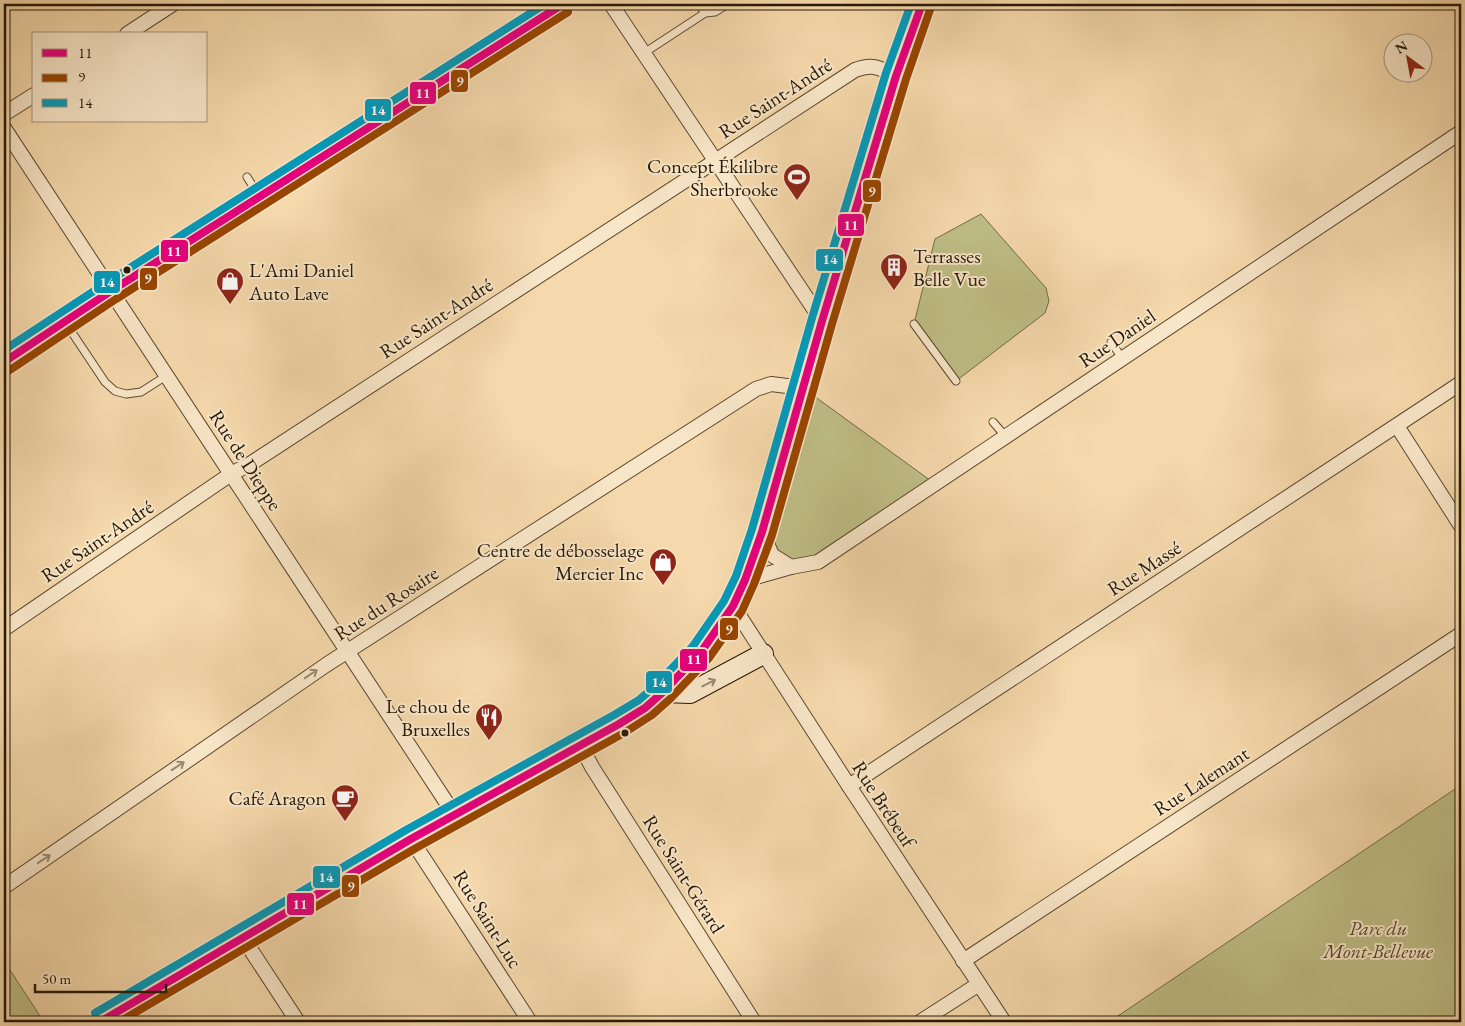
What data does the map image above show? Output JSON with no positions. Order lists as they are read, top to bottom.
{
  "streets": {
    "street": [
      "Rue Saint-André",
      "Rue Daniel",
      "Rue de Dieppe",
      "Rue Massé",
      "Rue du Rosaire",
      "Rue Lalemant",
      "Rue Brébeuf",
      "Rue Saint-Gérard",
      "Rue Saint-Luc"
    ]
  },
  "crossings": [
    ["Rue Saint-André", "Rue de Dieppe"],
    ["Rue de Dieppe", "Rue du Rosaire"],
    ["Rue Massé", "Rue Brébeuf"],
    ["Rue Lalemant", "Rue Brébeuf"]
  ],
  "one_way": ["Rue du Rosaire"],
  "parks": ["Parc du Mont-Bellevue"],
  "places": {
    "sports": ["Concept Ékilibre Sherbrooke"],
    "building": ["Terrasses Belle Vue"],
    "shop": ["L'Ami Daniel Auto Lave", "Centre de débosselage Mercier Inc"],
    "restaurant": ["Le chou de Bruxelles"],
    "cafe": ["Café Aragon"]
  },
  "lines": ["transit line 11", "transit line 14", "transit line 9"],
  "legend": ["11", "9", "14"],
  "scale_bar": "50 m",
  "north": "top left"
}
